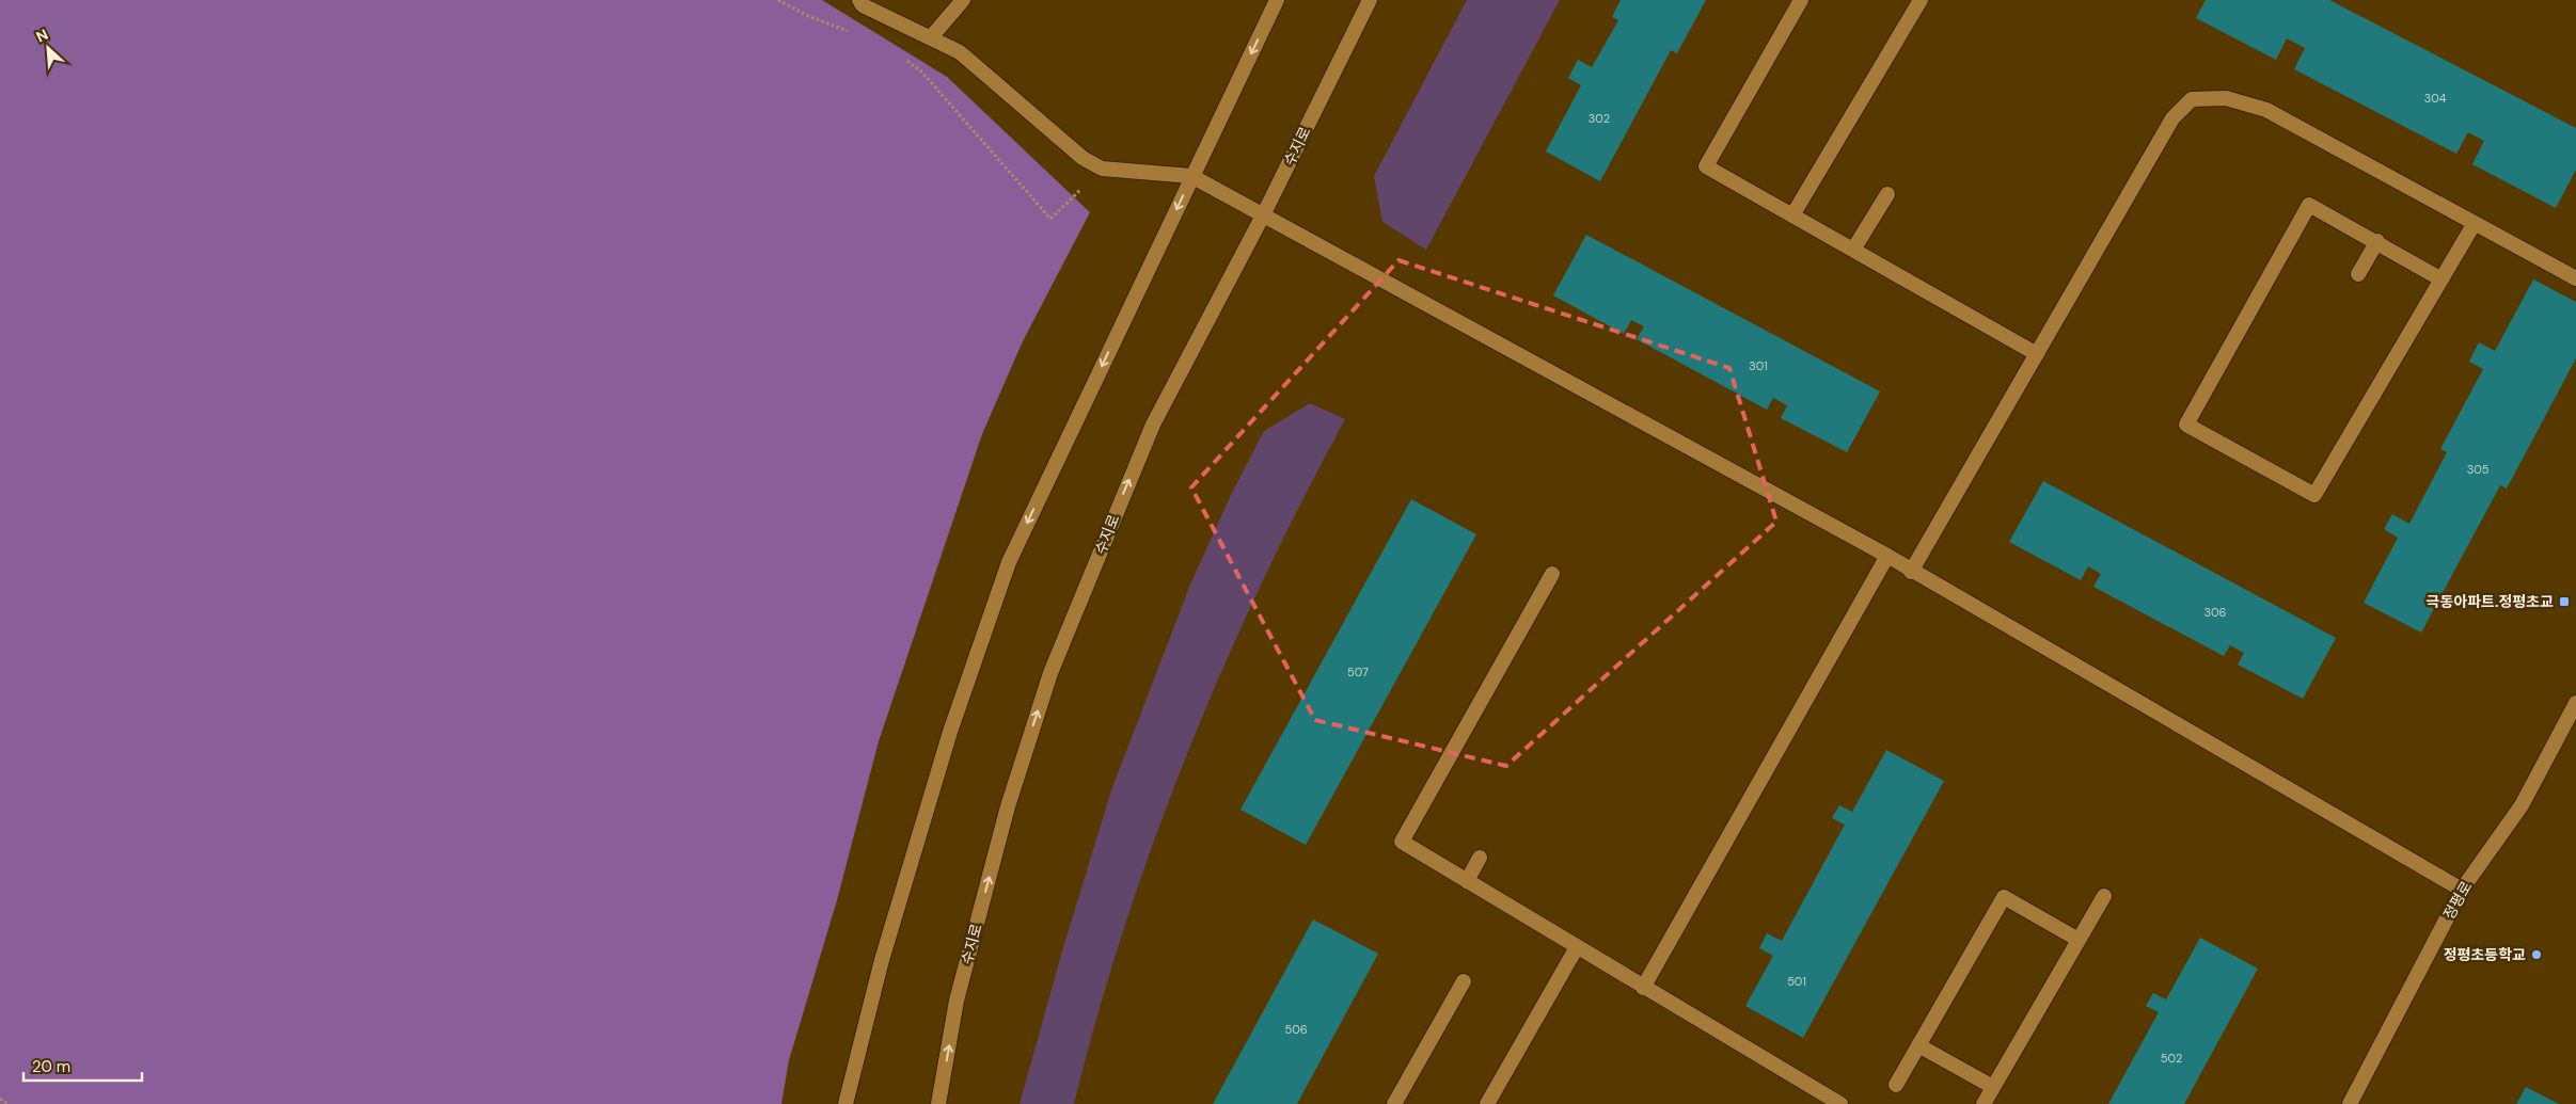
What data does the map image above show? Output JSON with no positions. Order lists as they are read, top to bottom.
{
  "streets": {
    "main road": ["수지로", "정평로"]
  },
  "places": {
    "transit": ["극동아파트.정평초교"],
    "other": ["정평초등학교"]
  },
  "house_numbers": [
    "304",
    "302",
    "301",
    "305",
    "306",
    "507",
    "501",
    "506",
    "502"
  ],
  "scale_bar": "20 m",
  "north": "top left"
}
